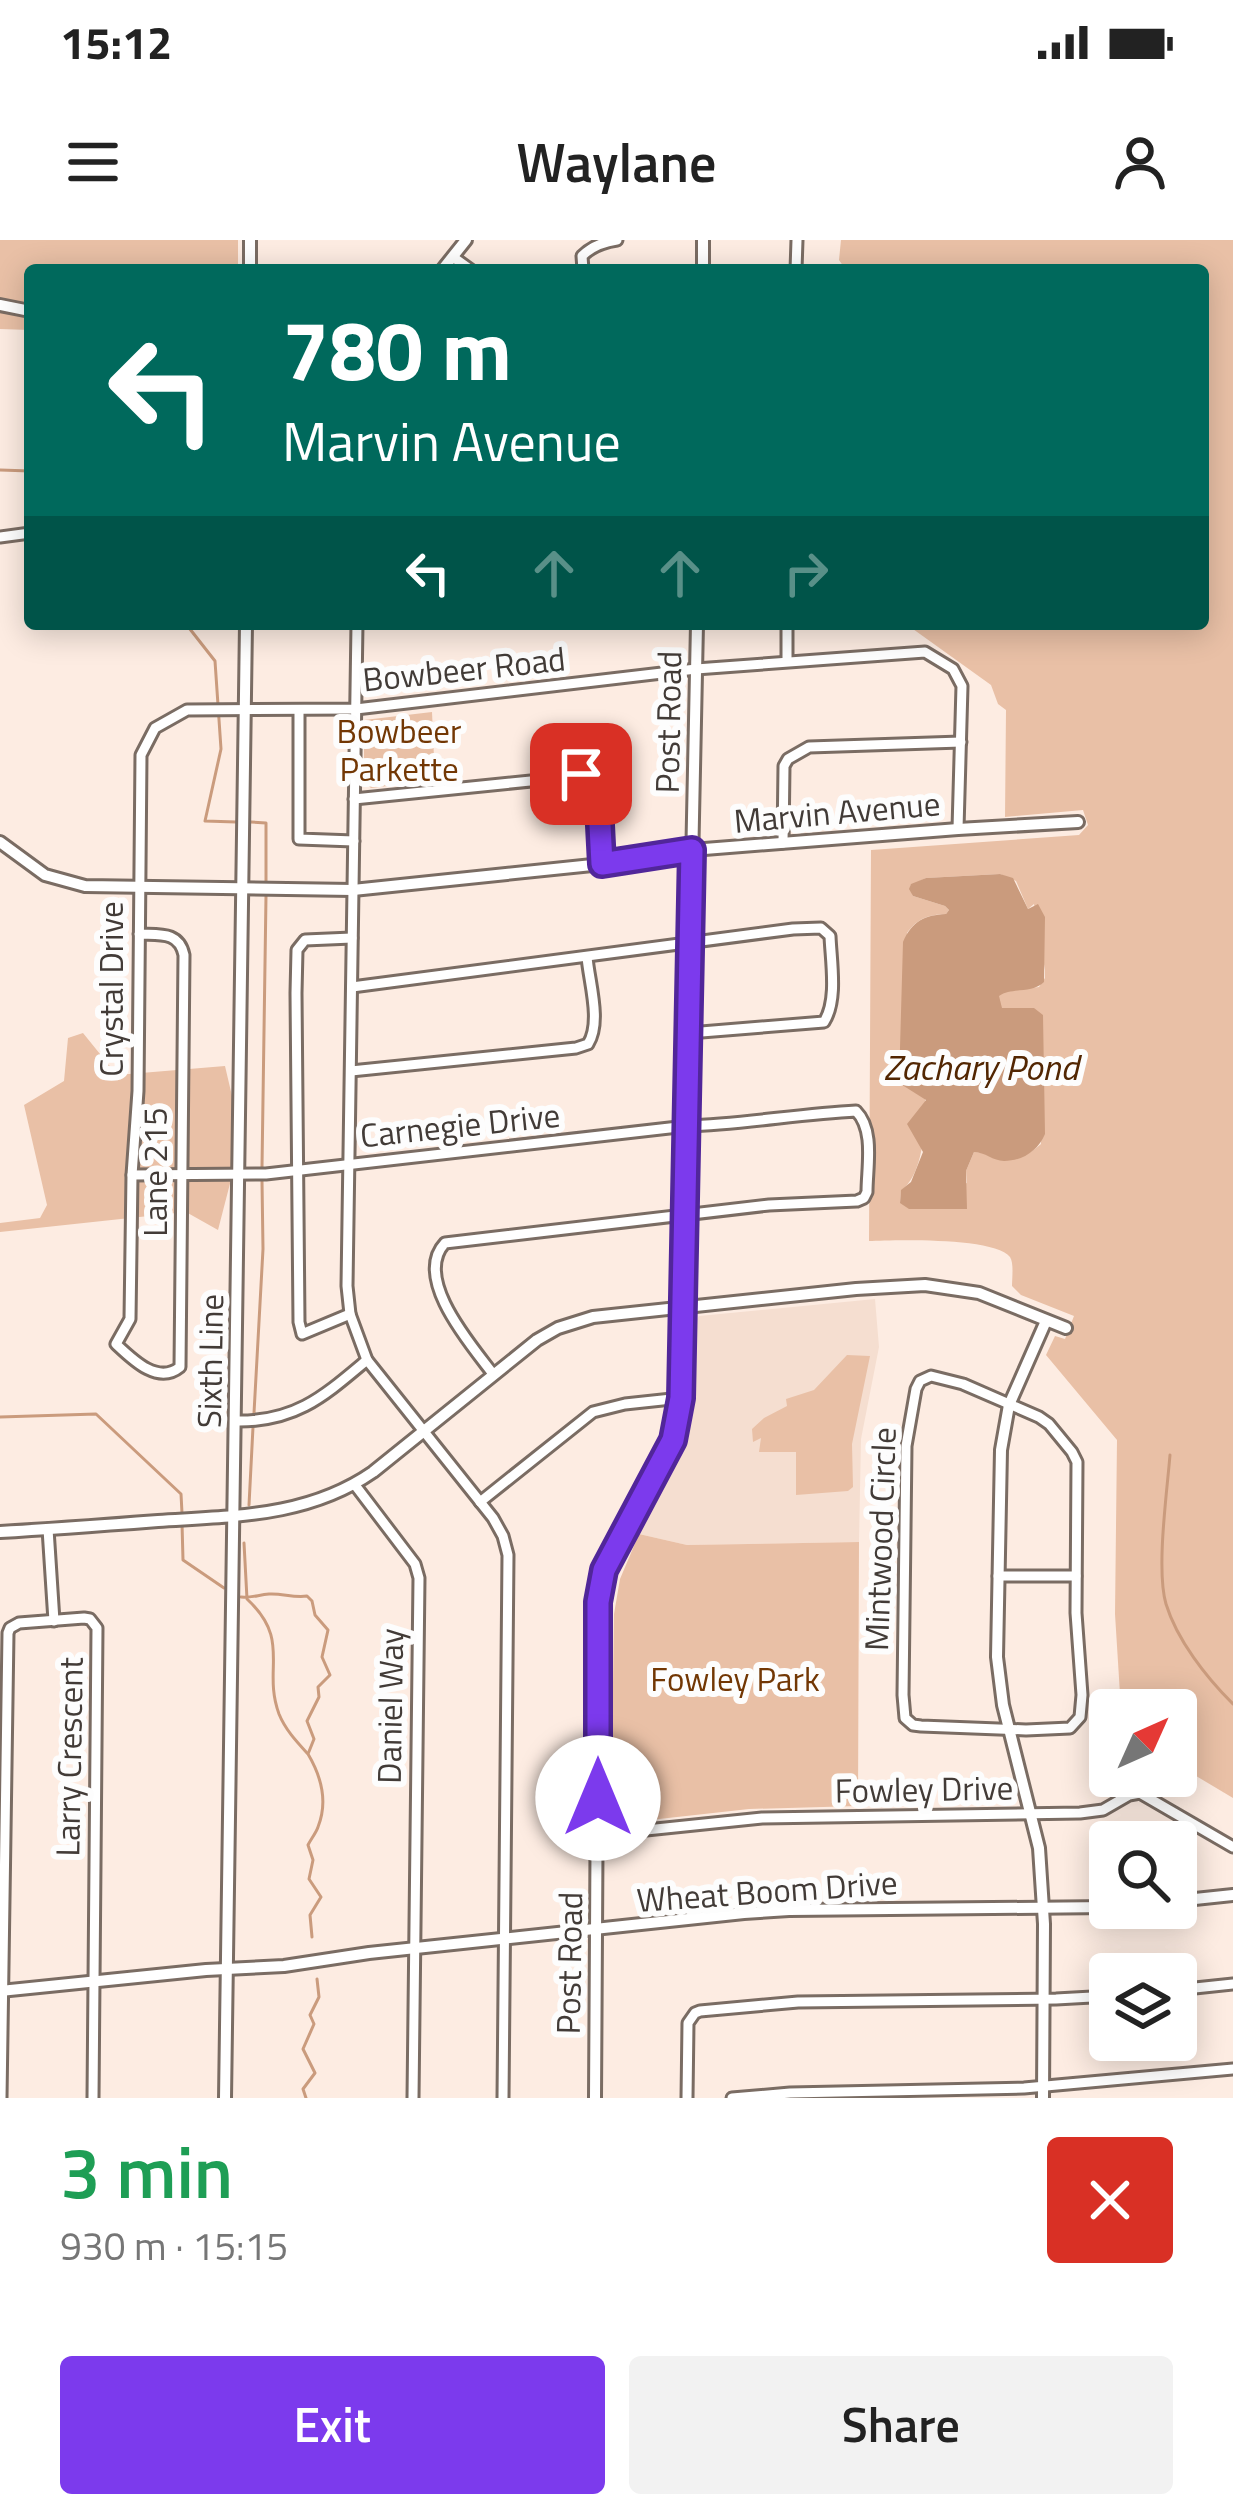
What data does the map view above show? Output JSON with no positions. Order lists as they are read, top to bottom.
{
  "streets": {
    "street": [
      "Bowbeer Road",
      "Post Road",
      "Marvin Avenue",
      "Crystal Drive",
      "Carnegie Drive",
      "Lane 215",
      "Sixth Line",
      "Mintwood Circle",
      "Daniel Way",
      "Larry Crescent",
      "Fowley Drive",
      "Wheat Boom Drive"
    ]
  },
  "crossings": [
    ["Bowbeer Road", "Post Road"],
    ["Bowbeer Road", "Marvin Avenue"],
    ["Bowbeer Road", "Crystal Drive"],
    ["Bowbeer Road", "Sixth Line"],
    ["Post Road", "Marvin Avenue"],
    ["Post Road", "Carnegie Drive"],
    ["Post Road", "Fowley Drive"],
    ["Post Road", "Wheat Boom Drive"],
    ["Marvin Avenue", "Crystal Drive"],
    ["Marvin Avenue", "Sixth Line"],
    ["Crystal Drive", "Carnegie Drive"],
    ["Crystal Drive", "Lane 215"],
    ["Crystal Drive", "Sixth Line"],
    ["Carnegie Drive", "Lane 215"],
    ["Carnegie Drive", "Sixth Line"],
    ["Sixth Line", "Wheat Boom Drive"],
    ["Daniel Way", "Wheat Boom Drive"],
    ["Larry Crescent", "Wheat Boom Drive"]
  ],
  "water": ["Zachary Pond"],
  "parks": ["Bowbeer Parkette", "Fowley Park"],
  "north": "top right",
  "page": {
    "status": "15:12",
    "header": "Waylane",
    "turn": ["780 m", "Marvin Avenue"],
    "heading": ["3 min", "930 m · 15:15"],
    "buttons": ["Exit", "Share"]
  }
}
